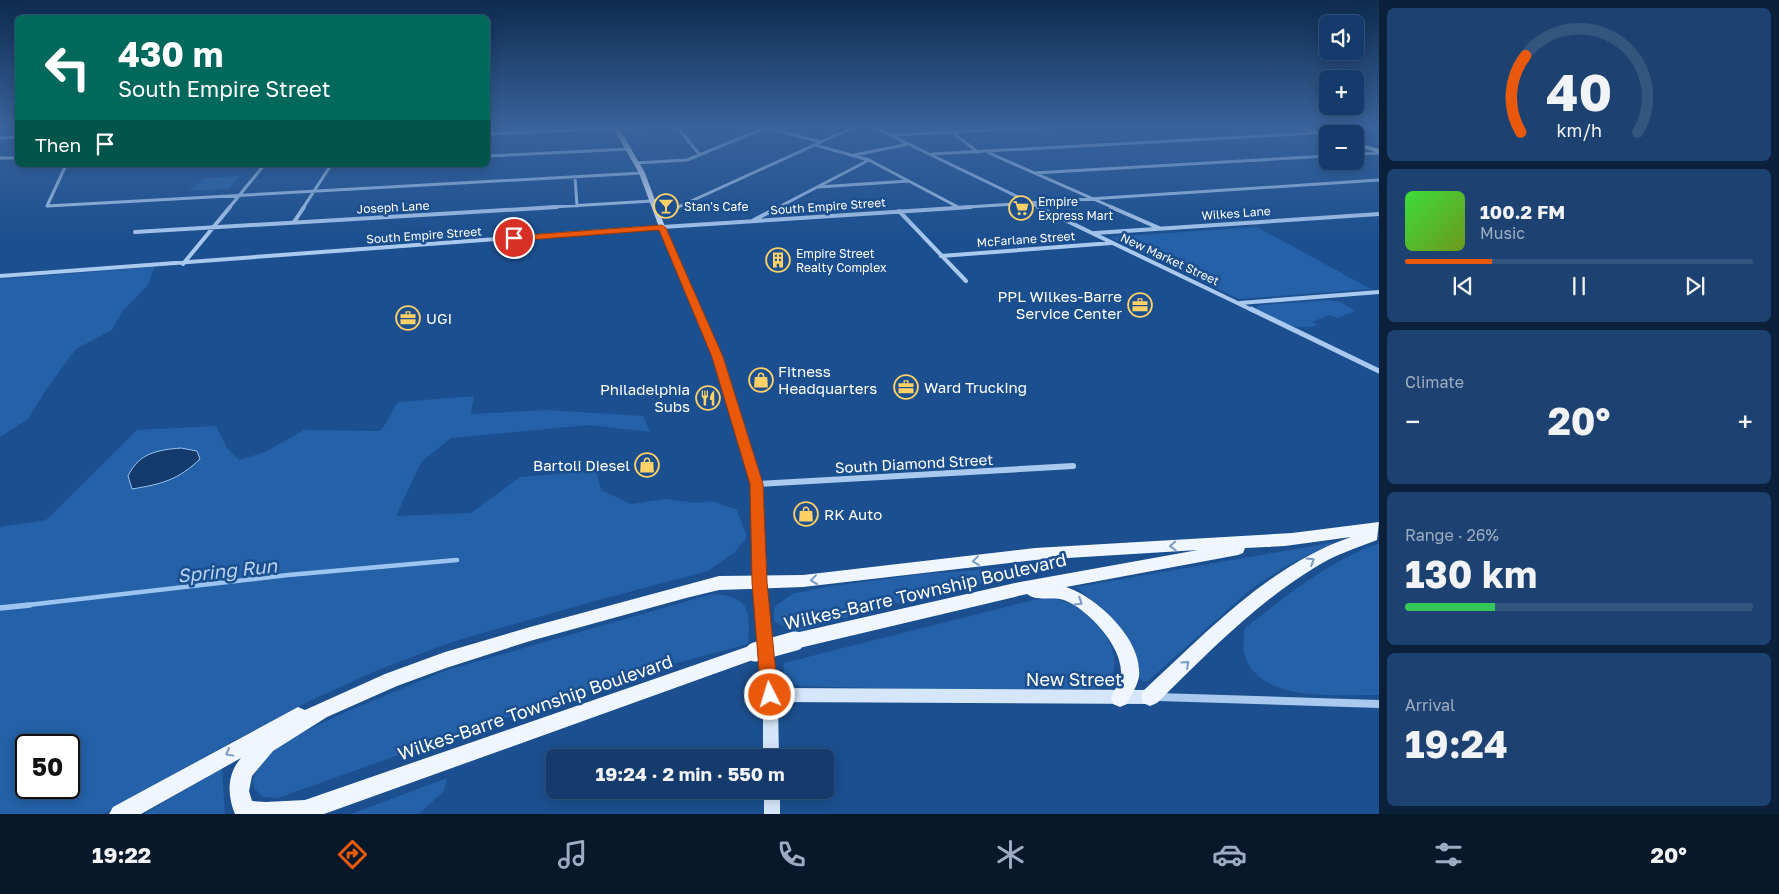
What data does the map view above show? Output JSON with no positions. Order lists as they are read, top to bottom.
{
  "streets": {
    "main road": ["Wilkes-Barre Township Boulevard", "New Street"],
    "street": [
      "South Empire Street",
      "Joseph Lane",
      "Wilkes Lane",
      "McFarlane Street",
      "New Market Street",
      "South Diamond Street"
    ]
  },
  "crossings": [
    ["South Empire Street", "New Market Street"],
    ["Wilkes Lane", "New Market Street"],
    ["McFarlane Street", "New Market Street"]
  ],
  "water": ["Spring Run"],
  "places": {
    "bar": ["Stan's Cafe"],
    "supermarket": ["Empire Express Mart"],
    "building": ["Empire Street Realty Complex"],
    "office": ["PPL Wilkes-Barre Service Center", "UGI", "Ward Trucking"],
    "shop": ["Fitness Headquarters", "Bartoli Diesel", "RK Auto"],
    "restaurant": ["Philadelphia Subs"]
  },
  "page": {
    "map_buttons": ["+", "−"],
    "turn": ["430 m", "South Empire Street"],
    "then": "Then",
    "song": ["100.2 FM", "Music"],
    "tile": [
      "Climate",
      ["Range · 26%", "130 km"],
      ["Arrival", "19:24"]
    ],
    "heat": ["−", "20°", "+"],
    "limit": "50",
    "trip": "19:24 · 2 min · 550 m",
    "tabs": ["19:22", "20°"],
    "gauge": ["40", "km/h"]
  }
}
